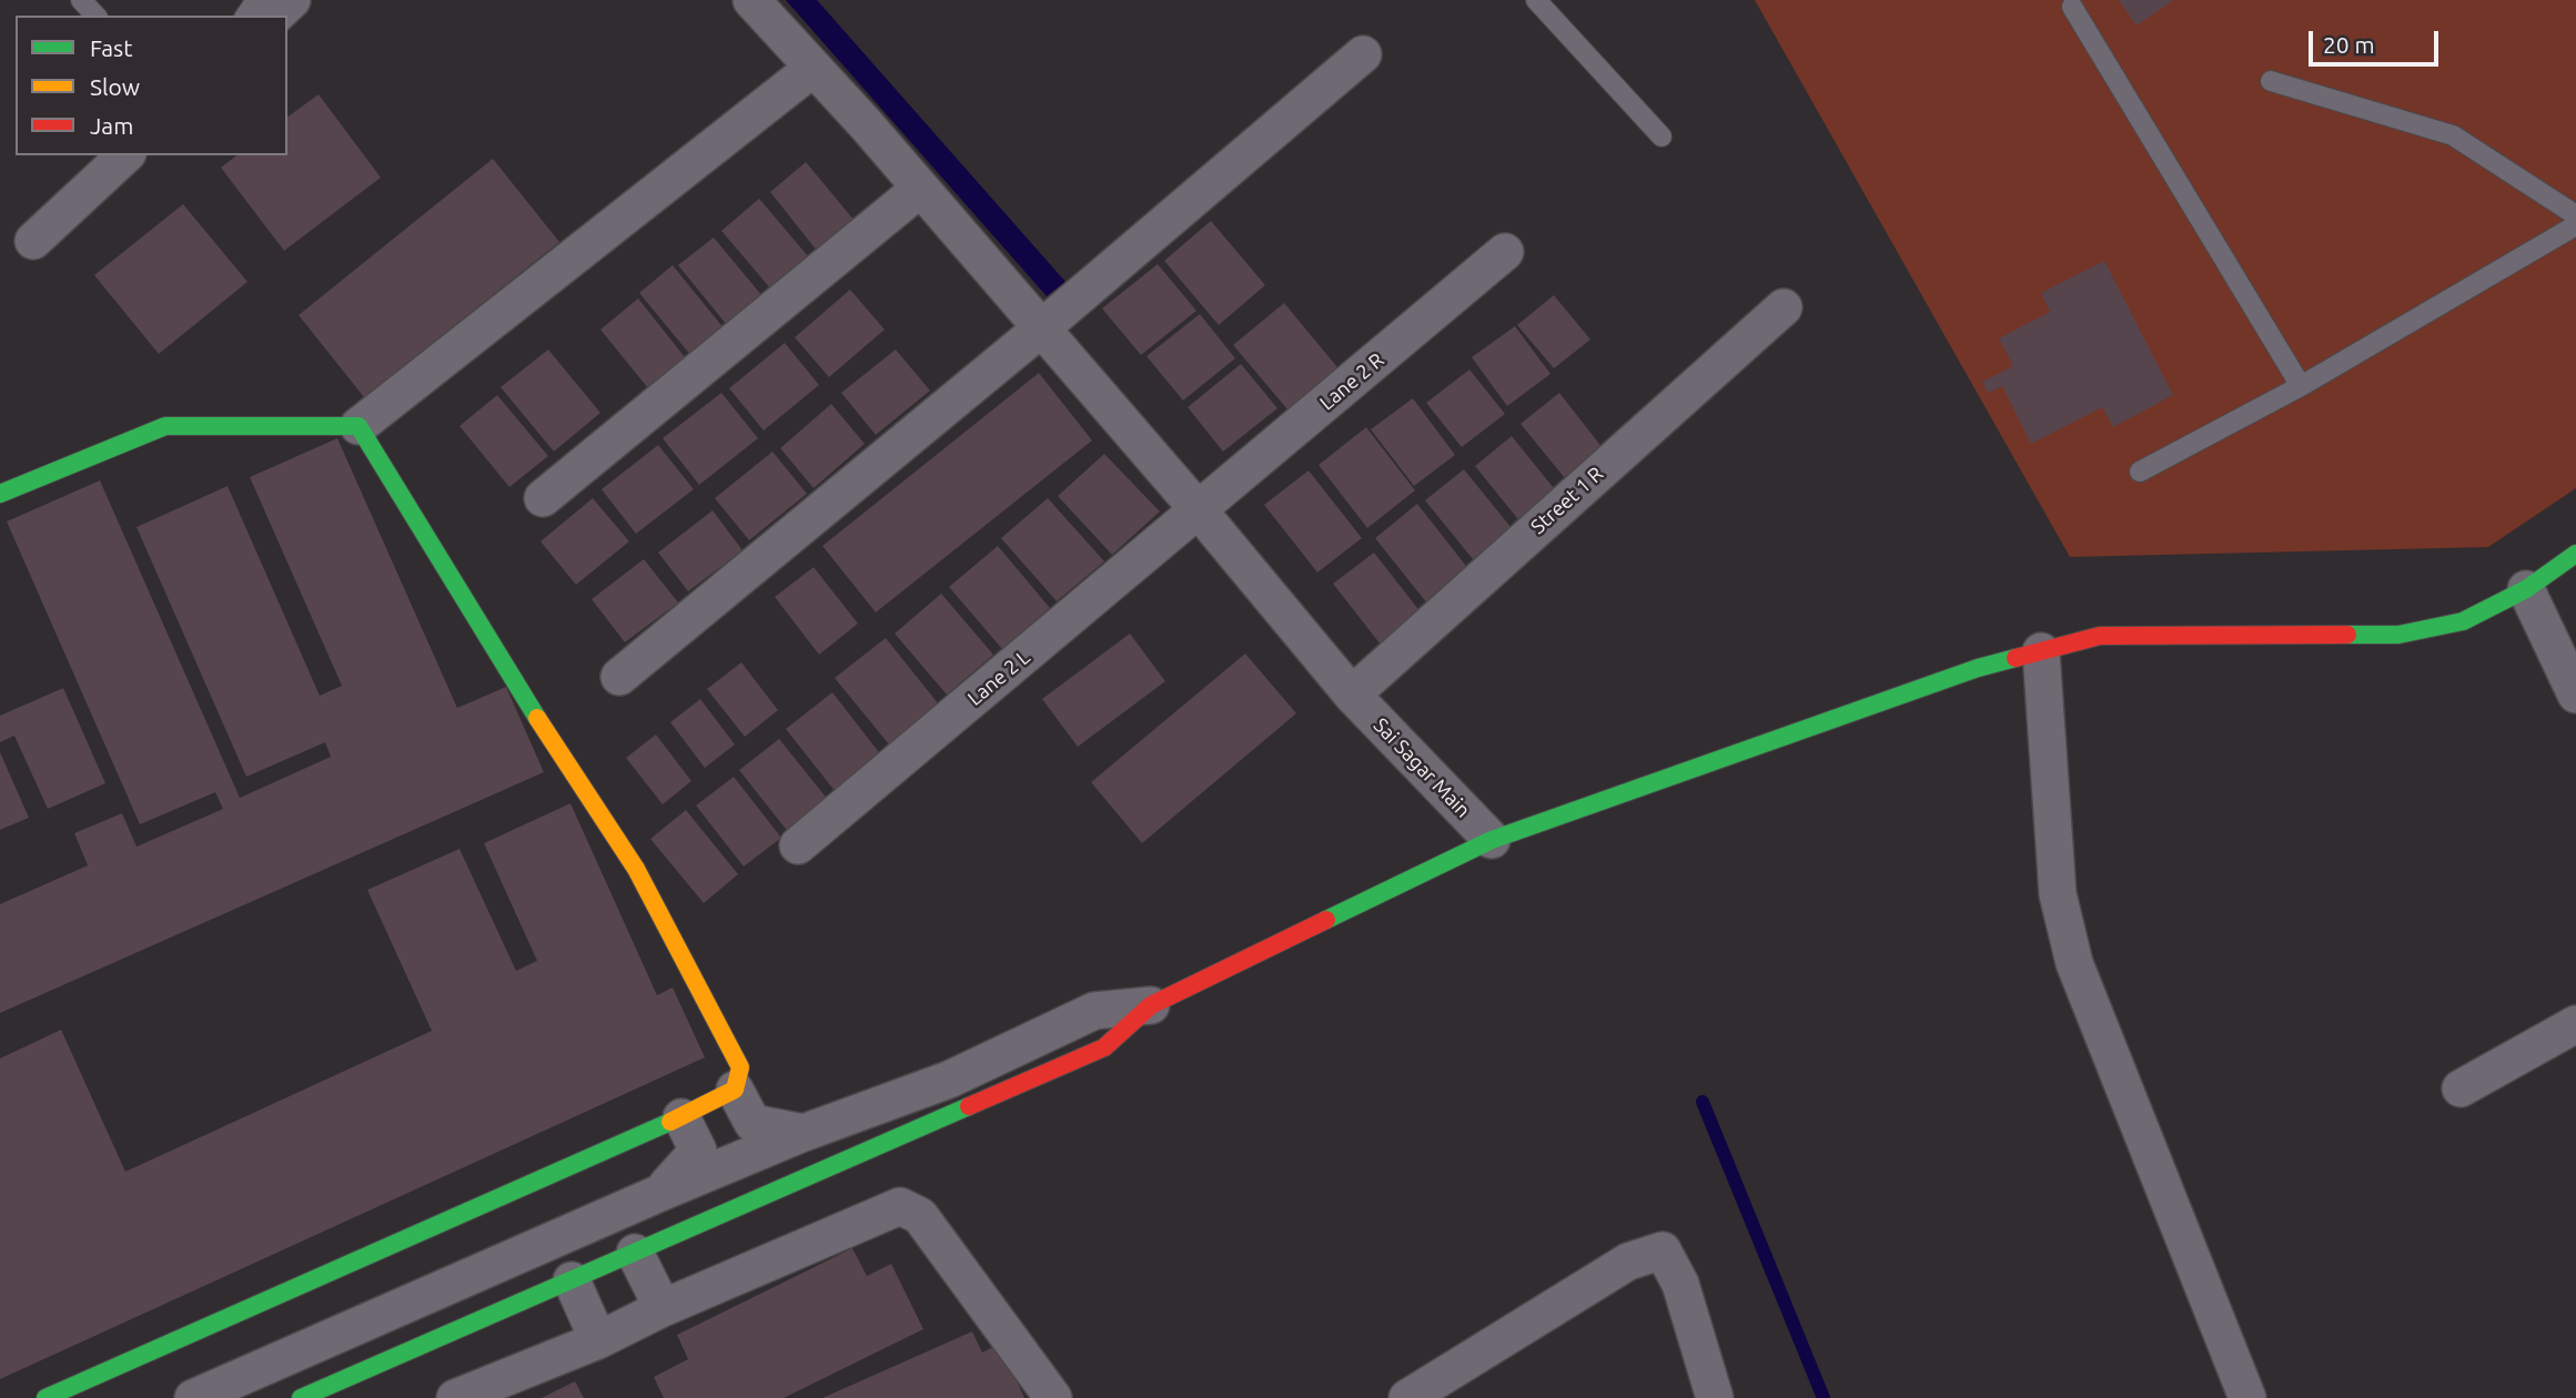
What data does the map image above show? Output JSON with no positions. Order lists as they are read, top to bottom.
{
  "streets": {
    "street": [
      "Lane 2 R",
      "Street 1 R",
      "Lane 2 L",
      "Sai Sagar Main"
    ]
  },
  "crossings": [
    ["Lane 2 R", "Lane 2 L"],
    ["Lane 2 R", "Sai Sagar Main"],
    ["Street 1 R", "Sai Sagar Main"],
    ["Lane 2 L", "Sai Sagar Main"]
  ],
  "legend": ["Fast", "Slow", "Jam"],
  "scale_bar": "20 m"
}
